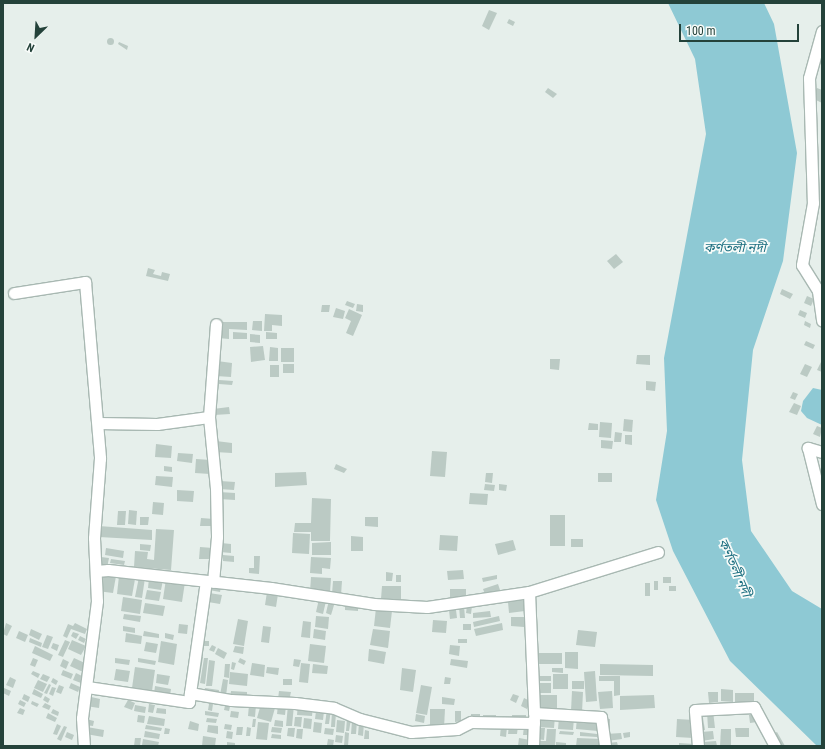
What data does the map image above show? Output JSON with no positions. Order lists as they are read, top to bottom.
{
  "water": ["কর্ণতলী নদী"],
  "scale_bar": "100 m",
  "north": "bottom left"
}
